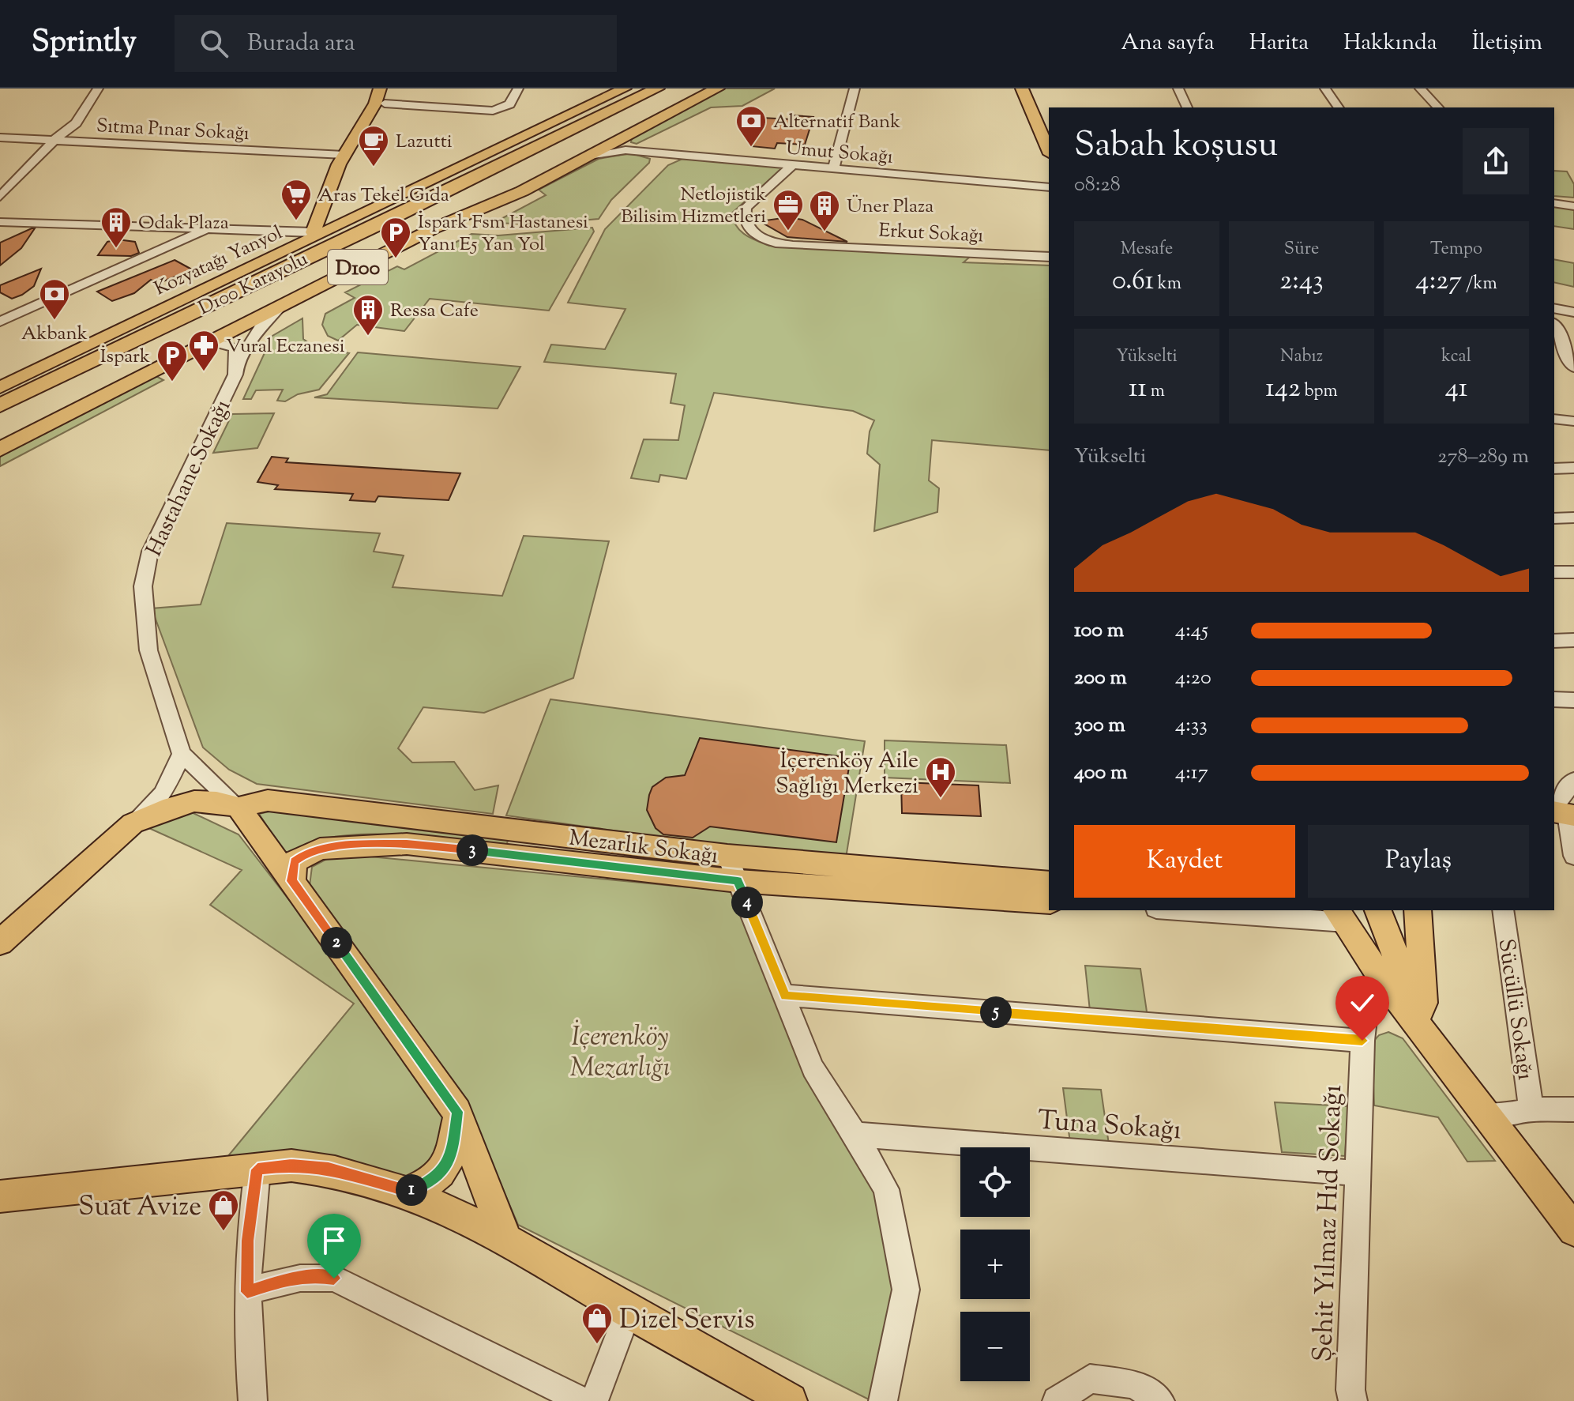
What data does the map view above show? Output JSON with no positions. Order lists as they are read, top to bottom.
{
  "streets": {
    "highway": ["D100", "D100 Karayolu"],
    "main road": ["Kozyatağı Yanyol", "Hastahane Sokağı", "Mezarlık Sokağı"],
    "street": [
      "Sıtma Pınar Sokağı",
      "Umut Sokağı",
      "Erkut Sokağı",
      "Sücüllü Sokağı",
      "Tuna Sokağı",
      "Şehit Yılmaz Hıd Sokağı"
    ]
  },
  "crossings": [
    ["Umut Sokağı", "Erkut Sokağı"],
    ["Umut Sokağı", "D100"],
    ["D100", "Hastahane Sokağı"],
    ["Hastahane Sokağı", "Mezarlık Sokağı"],
    ["Tuna Sokağı", "Şehit Yılmaz Hıd Sokağı"]
  ],
  "parks": ["İçerenköy Mezarlığı"],
  "places": {
    "bank": ["Alternatif Bank", "Akbank"],
    "cafe": ["Lazutti"],
    "supermarket": ["Aras Tekel Gıda"],
    "office": ["Netlojistik Bilisim Hizmetleri"],
    "building": ["Üner Plaza", "Odak Plaza", "Ressa Cafe"],
    "parking": ["İspark Fsm Hastanesi Yanı E5 Yan Yol", "İspark"],
    "pharmacy": ["Vural Eczanesi"],
    "hospital": ["İçerenköy Aile Sağlığı Merkezi"],
    "shop": ["Suat Avize", "Dizel Servis"]
  },
  "page": {
    "header": "Sprintly",
    "search": "Burada ara",
    "nav": [
      "Ana sayfa",
      "Harita",
      "Hakkında",
      "İletişim"
    ],
    "heading": ["Sabah koşusu", "08:28"],
    "stats": [
      ["Mesafe", "0.61 km"],
      ["Süre", "2:43"],
      ["Tempo", "4:27 /km"],
      ["Yükselti", "11 m"],
      ["Nabız", "142 bpm"],
      ["kcal", "41"]
    ],
    "chart": ["Yükselti", "278–289 m"],
    "list": [
      {
        "name": "100 m",
        "note": "4:45"
      },
      {
        "name": "200 m",
        "note": "4:20"
      },
      {
        "name": "300 m",
        "note": "4:33"
      },
      {
        "name": "400 m",
        "note": "4:17"
      }
    ],
    "buttons": ["Kaydet", "Paylaş"],
    "pins": [
      "3",
      "4",
      "2",
      "5",
      "1"
    ],
    "map_buttons": ["+", "−"]
  }
}
